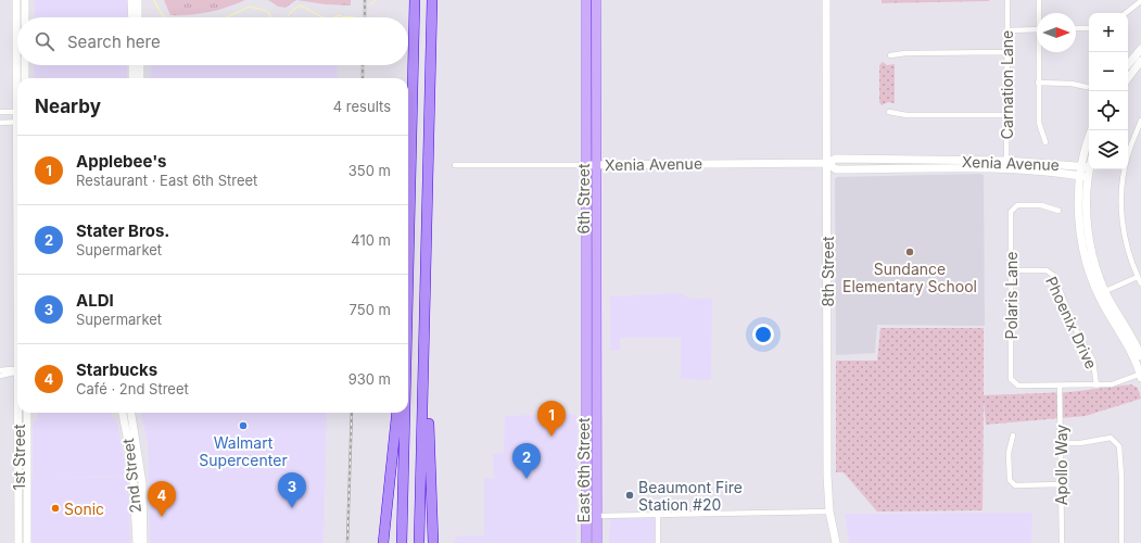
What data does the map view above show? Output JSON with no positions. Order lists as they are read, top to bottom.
{
  "streets": {
    "main road": ["6th Street", "East 6th Street"],
    "street": [
      "Carnation Lane",
      "Xenia Avenue",
      "8th Street",
      "Polaris Lane",
      "Phoenix Drive",
      "1st Street",
      "Apollo Way",
      "2nd Street"
    ]
  },
  "crossings": [
    ["Carnation Lane", "Xenia Avenue"],
    ["Xenia Avenue", "6th Street"],
    ["Xenia Avenue", "8th Street"],
    ["6th Street", "East 6th Street"],
    ["Polaris Lane", "Phoenix Drive"],
    ["Polaris Lane", "Apollo Way"]
  ],
  "places": [
    "Sundance Elementary School",
    "Walmart Supercenter",
    "Beaumont Fire Station #20",
    "Sonic"
  ],
  "north": "right",
  "page": {
    "map_buttons": ["+", "−"],
    "search": "Search here",
    "heading": ["Nearby", "4 results"],
    "list": [
      {
        "mark": "1",
        "name": "Applebee's",
        "note": "Restaurant · East 6th Street",
        "value": "350 m"
      },
      {
        "mark": "2",
        "name": "Stater Bros.",
        "note": "Supermarket",
        "value": "410 m"
      },
      {
        "mark": "3",
        "name": "ALDI",
        "note": "Supermarket",
        "value": "750 m"
      },
      {
        "mark": "4",
        "name": "Starbucks",
        "note": "Café · 2nd Street",
        "value": "930 m"
      }
    ],
    "pins": [
      "1",
      "2",
      "3",
      "4"
    ]
  }
}
